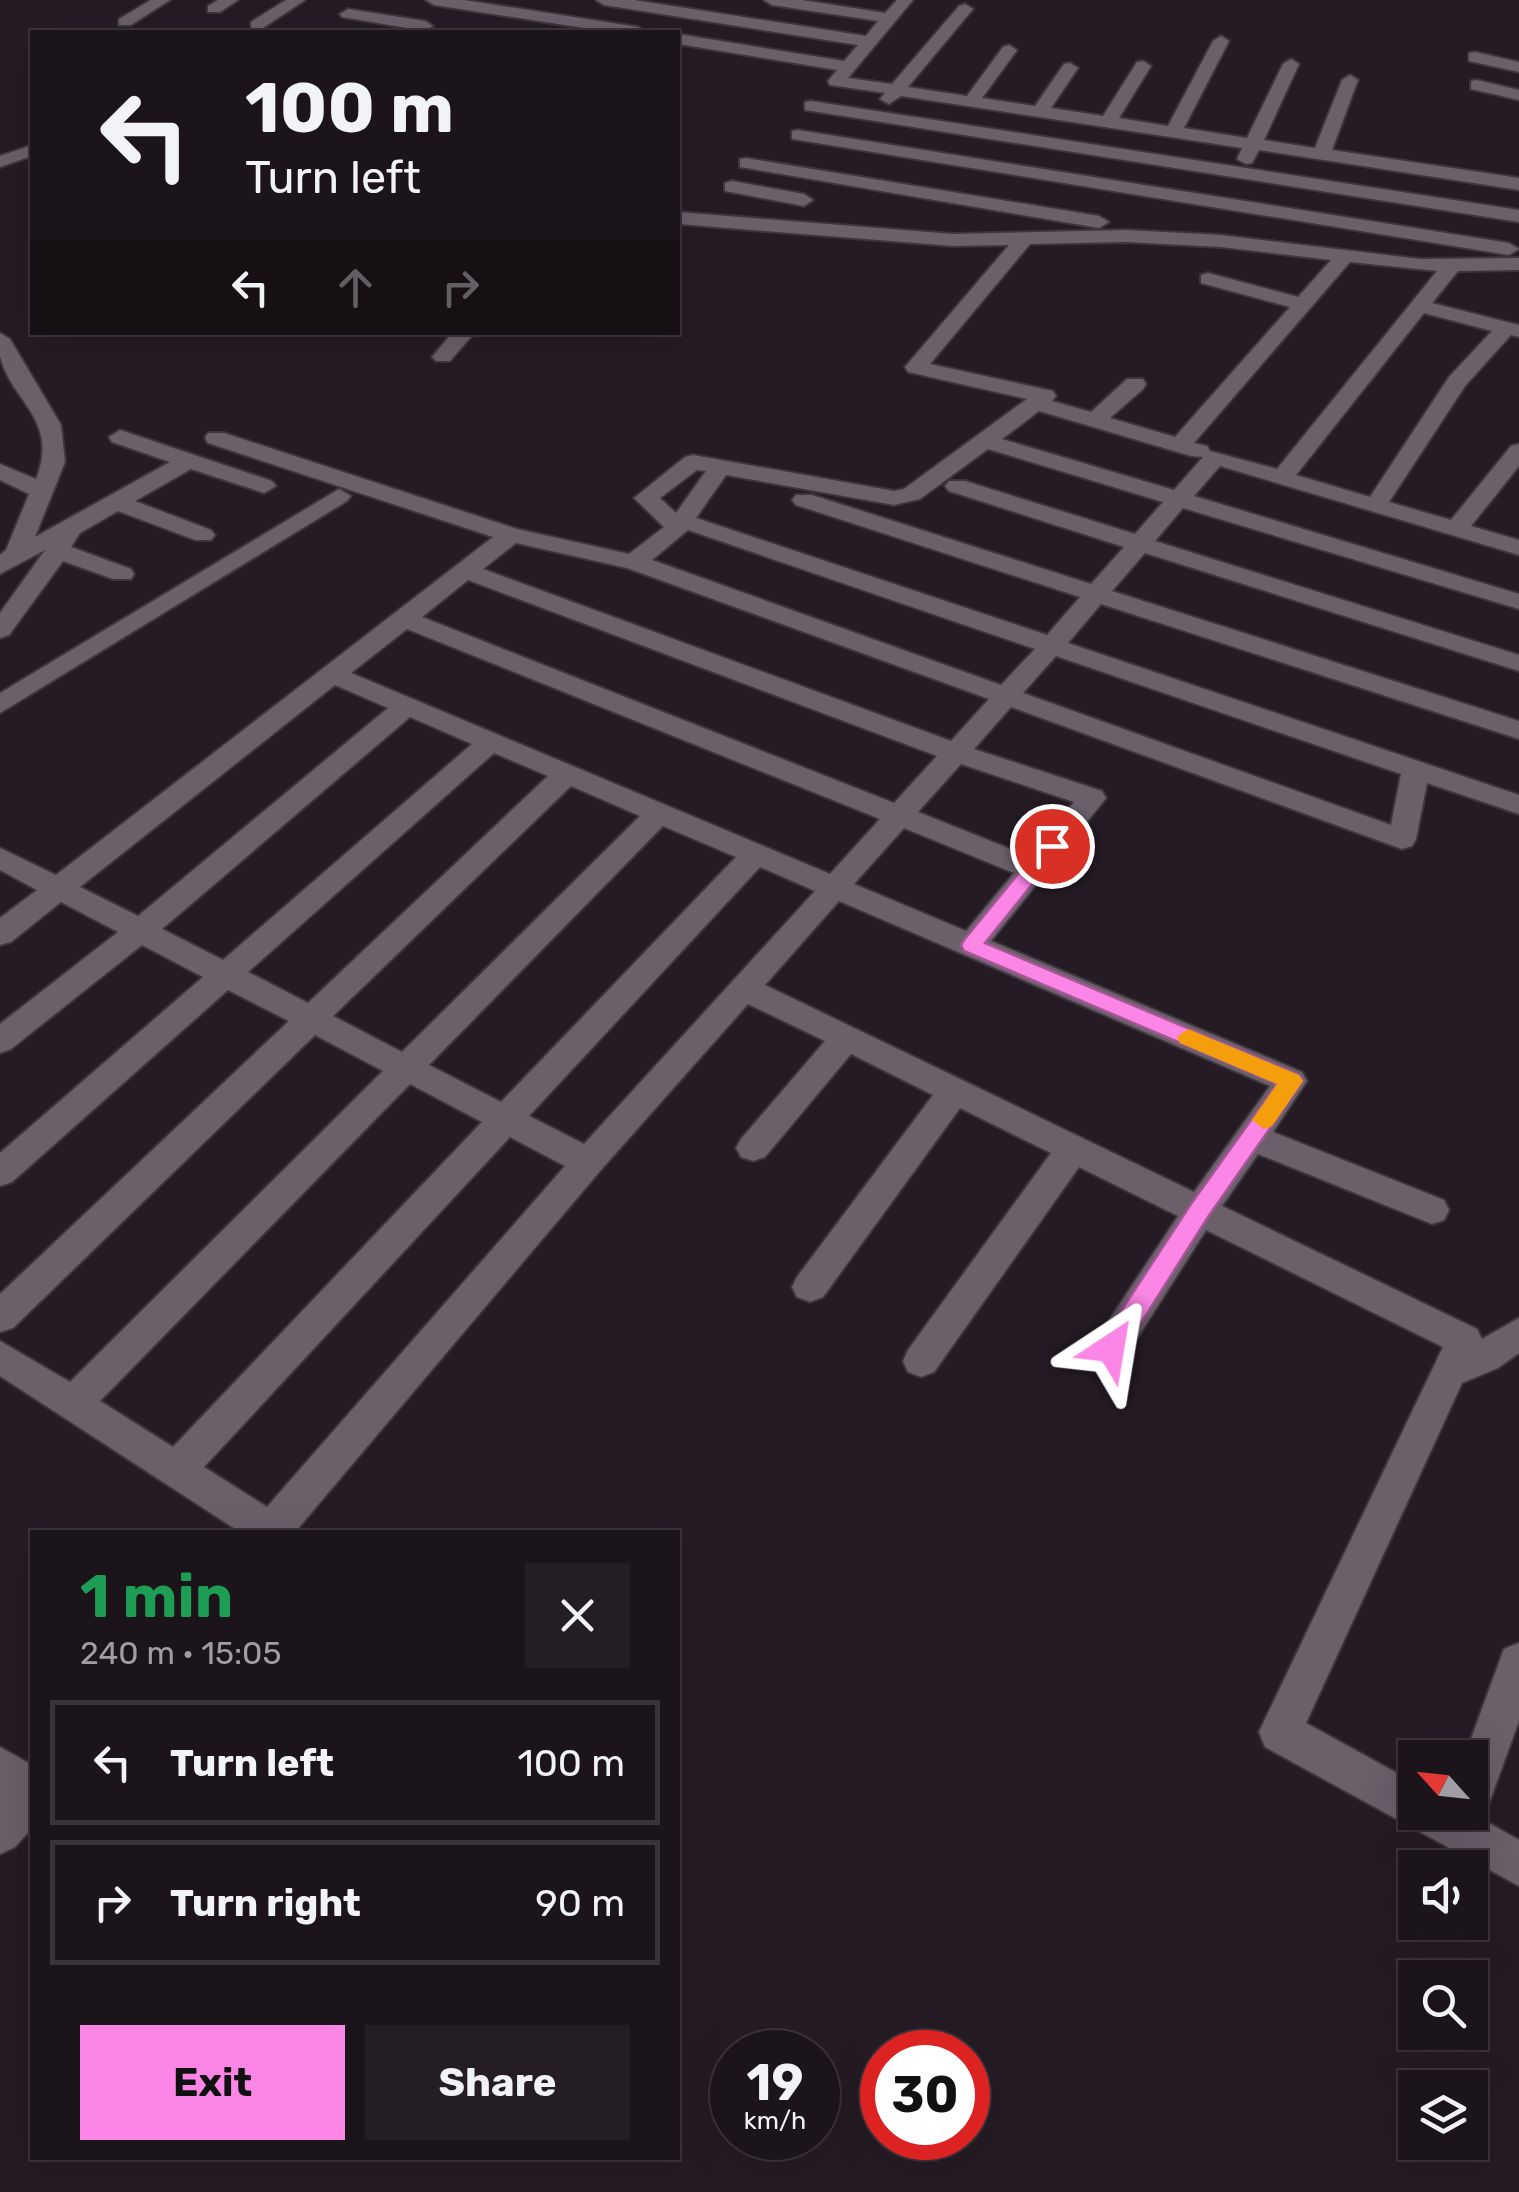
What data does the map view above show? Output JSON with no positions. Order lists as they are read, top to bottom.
{
  "north": "top left",
  "page": {
    "turn": ["100 m", "Turn left"],
    "heading": ["1 min", "240 m · 15:05"],
    "list": [
      {
        "name": "Turn left",
        "value": "100 m"
      },
      {
        "name": "Turn right",
        "value": "90 m"
      }
    ],
    "buttons": ["Exit", "Share"],
    "speed": "19 km/h",
    "limit": "30"
  }
}
